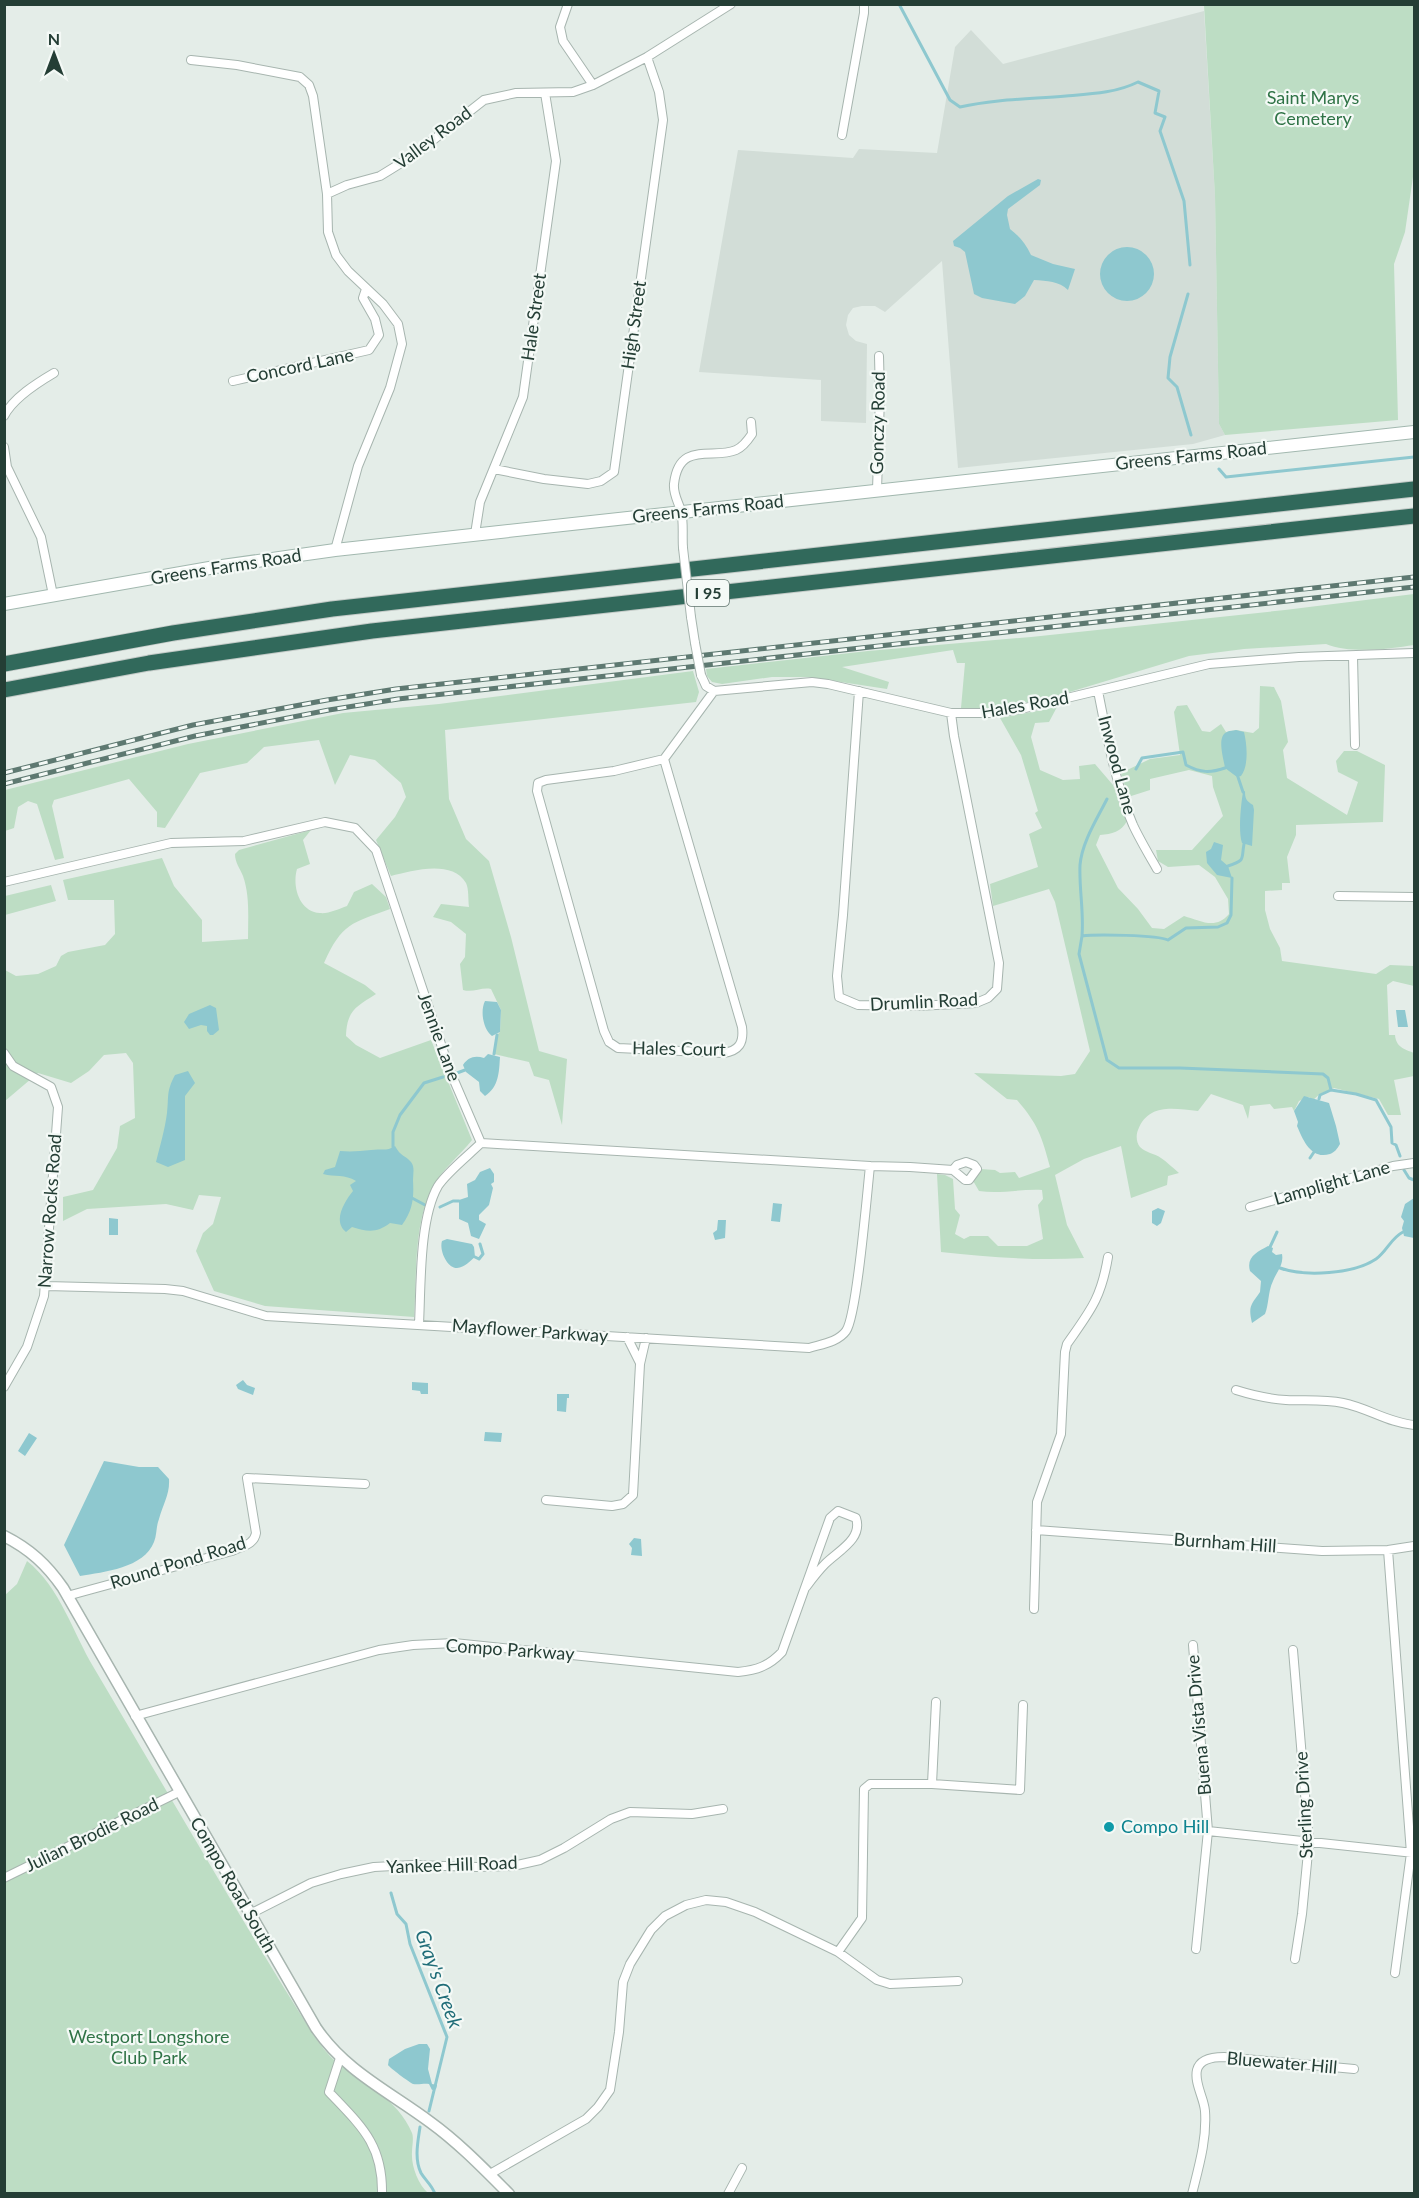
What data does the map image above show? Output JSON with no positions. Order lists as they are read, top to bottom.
{
  "streets": {
    "highway": ["I 95"],
    "main road": ["Greens Farms Road"],
    "street": [
      "Valley Road",
      "Hale Street",
      "High Street",
      "Concord Lane",
      "Gonczy Road",
      "Hales Road",
      "Inwood Lane",
      "Drumlin Road",
      "Jennie Lane",
      "Hales Court",
      "Lamplight Lane",
      "Narrow Rocks Road",
      "Mayflower Parkway",
      "Burnham Hill",
      "Round Pond Road",
      "Compo Parkway",
      "Buena Vista Drive",
      "Sterling Drive",
      "Julian Brodie Road",
      "Yankee Hill Road",
      "Compo Road South",
      "Bluewater Hill"
    ]
  },
  "crossings": [
    ["Valley Road", "Hale Street"],
    ["Valley Road", "High Street"],
    ["Hale Street", "High Street"],
    ["Hale Street", "Greens Farms Road"],
    ["Gonczy Road", "Greens Farms Road"],
    ["Hales Road", "Inwood Lane"],
    ["Hales Road", "Drumlin Road"],
    ["Narrow Rocks Road", "Mayflower Parkway"],
    ["Round Pond Road", "Compo Road South"],
    ["Compo Parkway", "Compo Road South"],
    ["Julian Brodie Road", "Compo Road South"],
    ["Yankee Hill Road", "Compo Road South"]
  ],
  "water": ["Gray's Creek"],
  "parks": ["Saint Marys Cemetery", "Westport Longshore Club Park"],
  "places": ["Compo Hill"],
  "north": "top"
}
